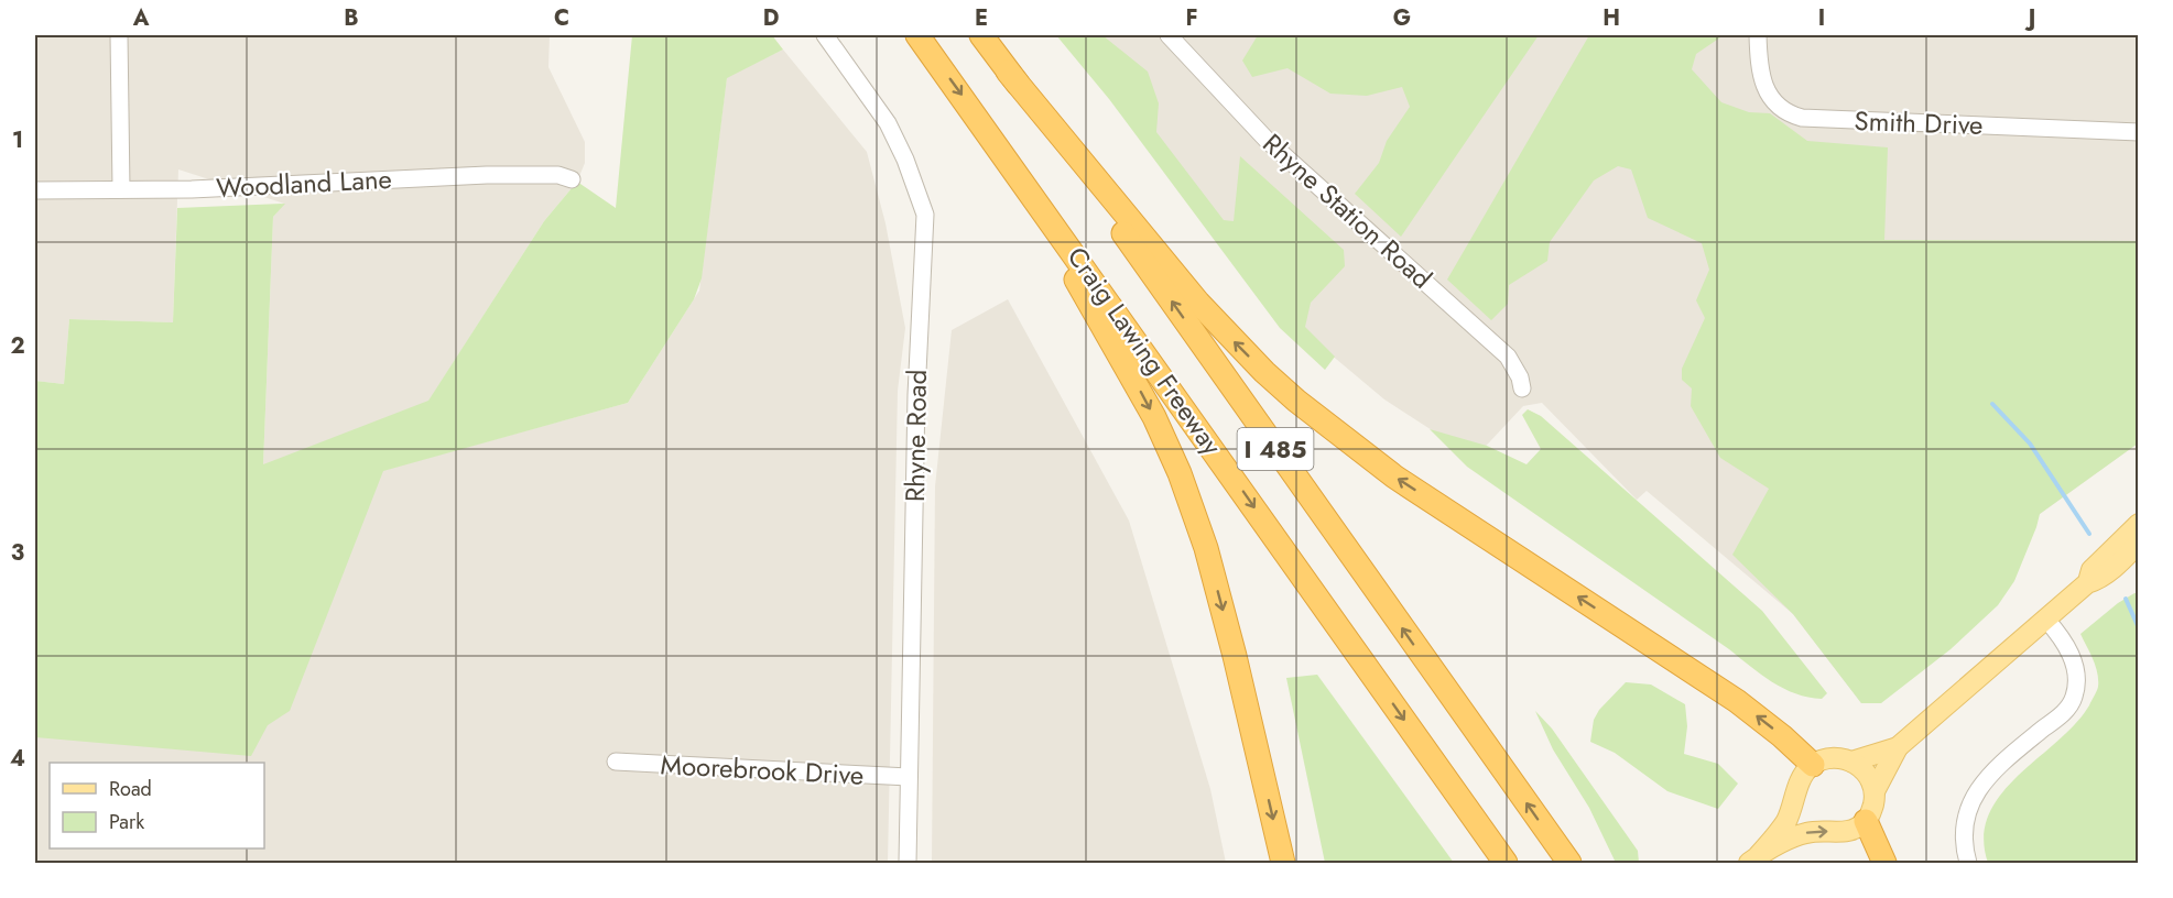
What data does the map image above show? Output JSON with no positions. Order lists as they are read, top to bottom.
{
  "streets": {
    "highway": ["Craig Lawing Freeway", "I 485"],
    "street": [
      "Smith Drive",
      "Woodland Lane",
      "Rhyne Station Road",
      "Rhyne Road",
      "Moorebrook Drive"
    ]
  },
  "crossings": [
    ["Rhyne Road", "Moorebrook Drive"]
  ],
  "legend": ["Road", "Park"],
  "grid": {
    "columns": [
      "A",
      "B",
      "C",
      "D",
      "E",
      "F",
      "G",
      "H",
      "I",
      "J"
    ],
    "rows": [
      "1",
      "2",
      "3",
      "4"
    ]
  }
}
